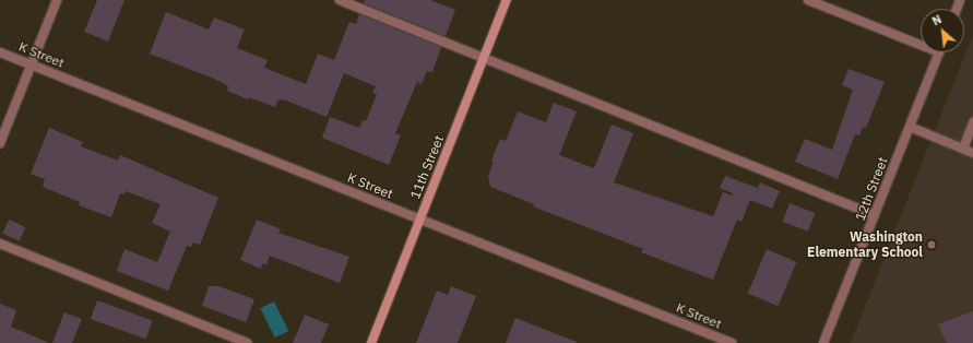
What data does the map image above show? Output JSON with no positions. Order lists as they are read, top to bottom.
{
  "streets": {
    "street": ["K Street", "11th Street", "12th Street"]
  },
  "crossings": [
    ["K Street", "11th Street"]
  ],
  "places": ["Washington Elementary School"],
  "north": "top left"
}
